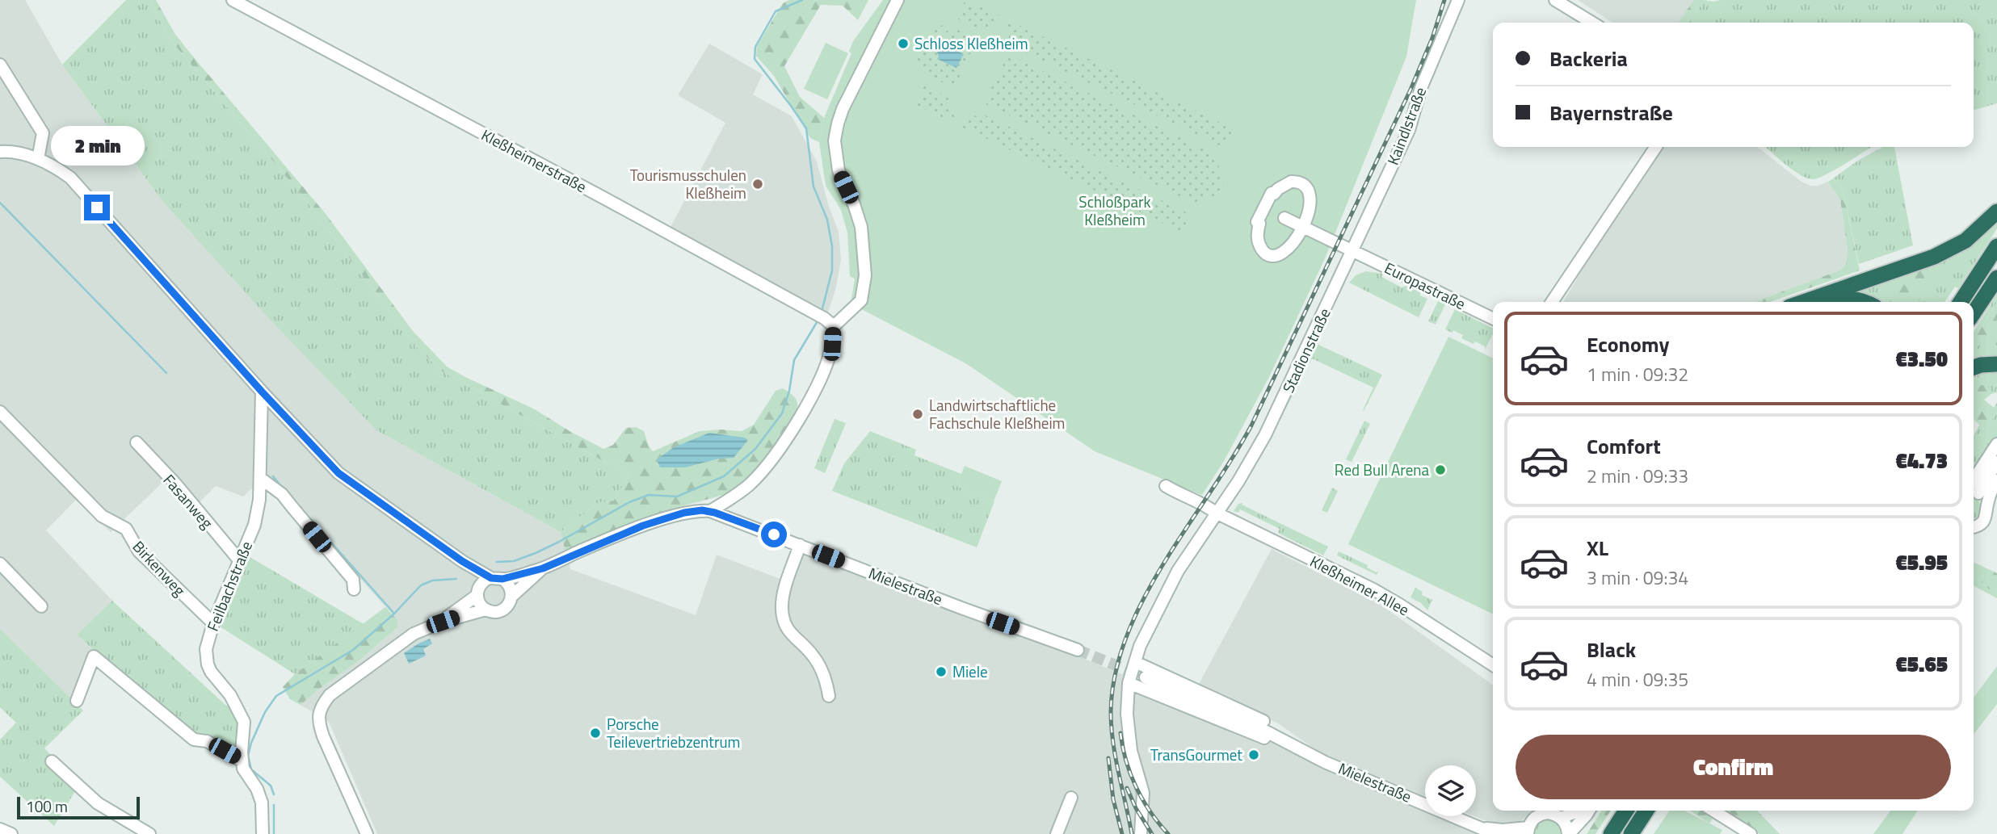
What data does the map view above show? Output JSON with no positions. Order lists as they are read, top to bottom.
{
  "streets": {
    "street": [
      "Kaindlstraße",
      "Kleßheimerstraße",
      "Europastraße",
      "Stadionstraße",
      "Fasanweg",
      "Birkenweg",
      "Kleßheimer Allee",
      "Feilbachstraße",
      "Mielestraße"
    ]
  },
  "crossings": [
    ["Kaindlstraße", "Europastraße"],
    ["Kaindlstraße", "Stadionstraße"],
    ["Europastraße", "Stadionstraße"],
    ["Stadionstraße", "Kleßheimer Allee"],
    ["Stadionstraße", "Mielestraße"],
    ["Fasanweg", "Feilbachstraße"],
    ["Birkenweg", "Feilbachstraße"]
  ],
  "parks": ["Schloßpark Kleßheim"],
  "places": [
    "Schloss Kleßheim",
    "Tourismusschulen Kleßheim",
    "Landwirtschaftliche Fachschule Kleßheim",
    "Red Bull Arena",
    "Miele",
    "Porsche Teilevertriebzentrum",
    "TransGourmet"
  ],
  "scale_bar": "100 m",
  "page": {
    "banner": ["Backeria", "Bayernstraße"],
    "bubble": "2 min",
    "list": [
      {
        "name": "Economy",
        "note": "1 min · 09:32",
        "value": "€3.50"
      },
      {
        "name": "Comfort",
        "note": "2 min · 09:33",
        "value": "€4.73"
      },
      {
        "name": "XL",
        "note": "3 min · 09:34",
        "value": "€5.95"
      },
      {
        "name": "Black",
        "note": "4 min · 09:35",
        "value": "€5.65"
      }
    ],
    "buttons": "Confirm",
    "scale": "100 m"
  }
}
